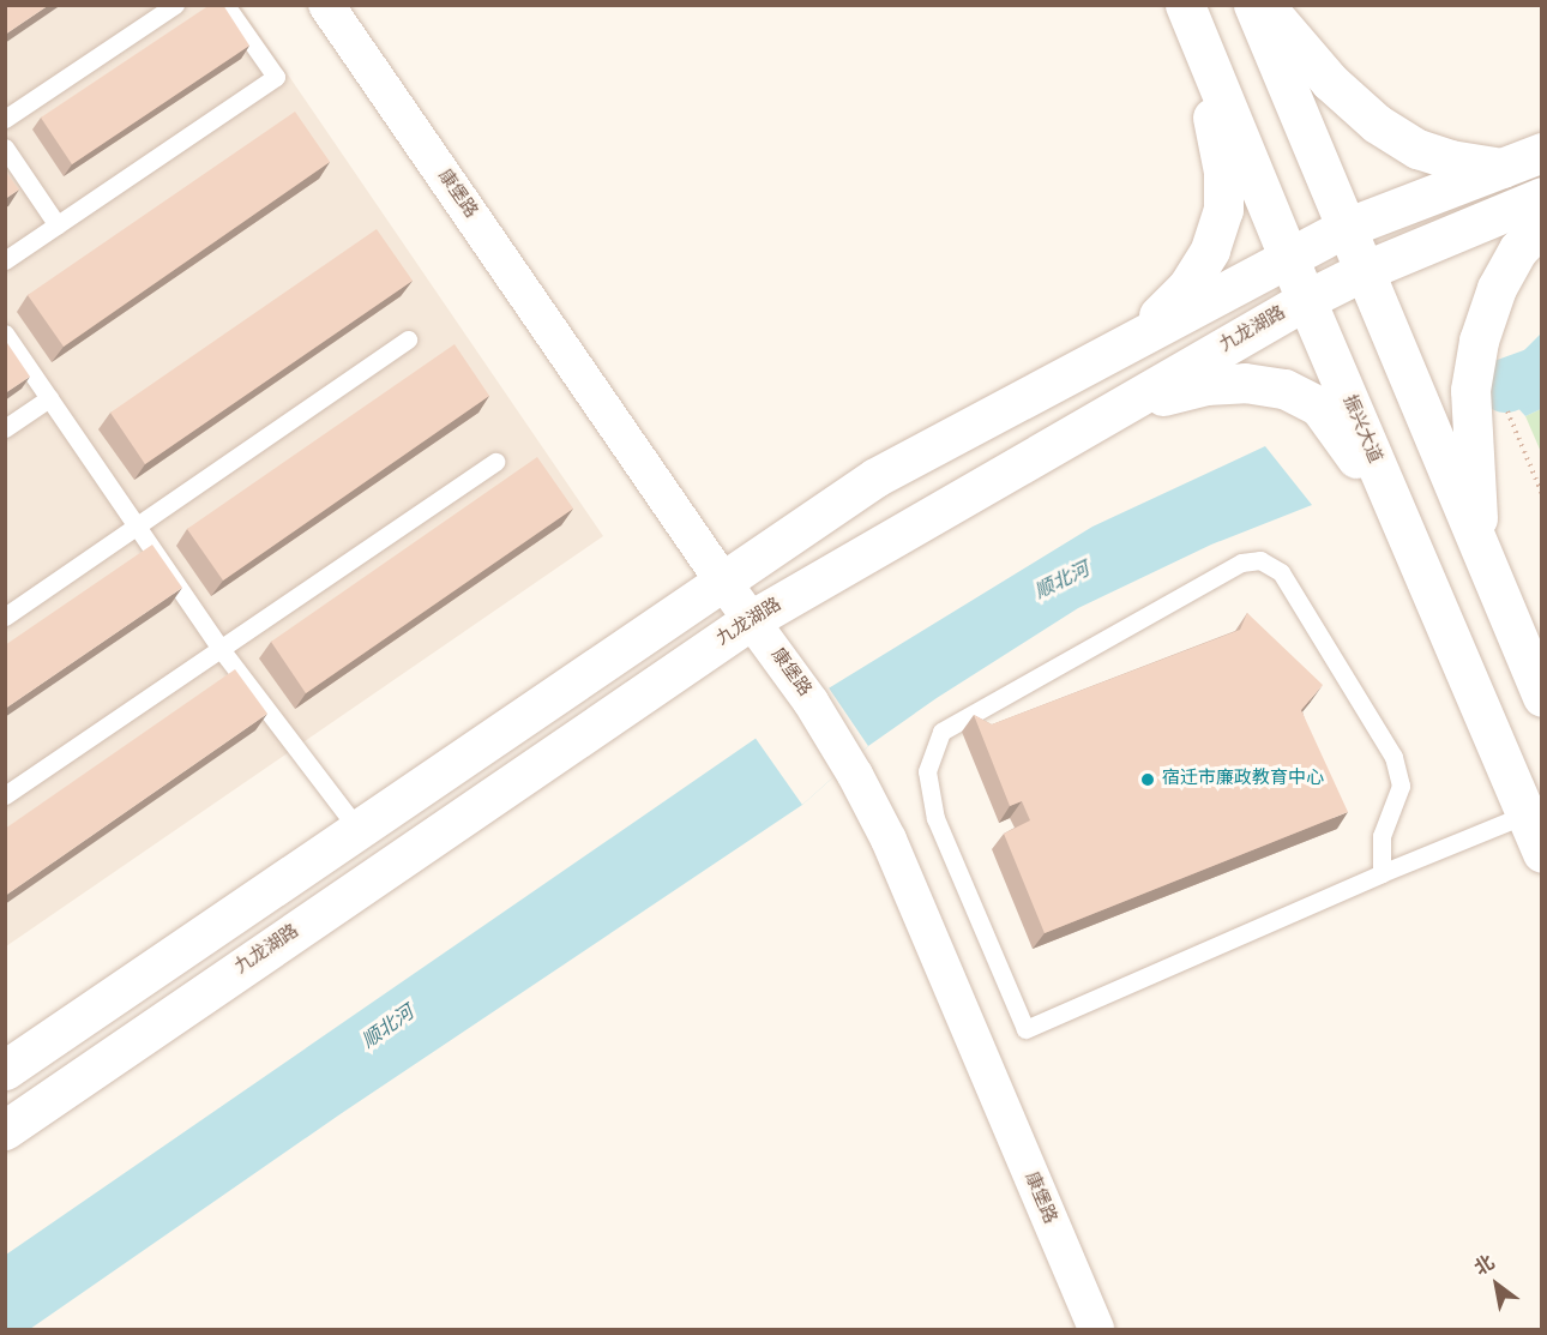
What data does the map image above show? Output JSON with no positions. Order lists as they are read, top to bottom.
{
  "streets": {
    "street": ["康堡路", "九龙湖路", "振兴大道"]
  },
  "crossings": [
    ["康堡路", "九龙湖路"],
    ["九龙湖路", "振兴大道"]
  ],
  "water": ["顺北河"],
  "places": ["宿迁市廉政教育中心"],
  "north": "top left"
}
